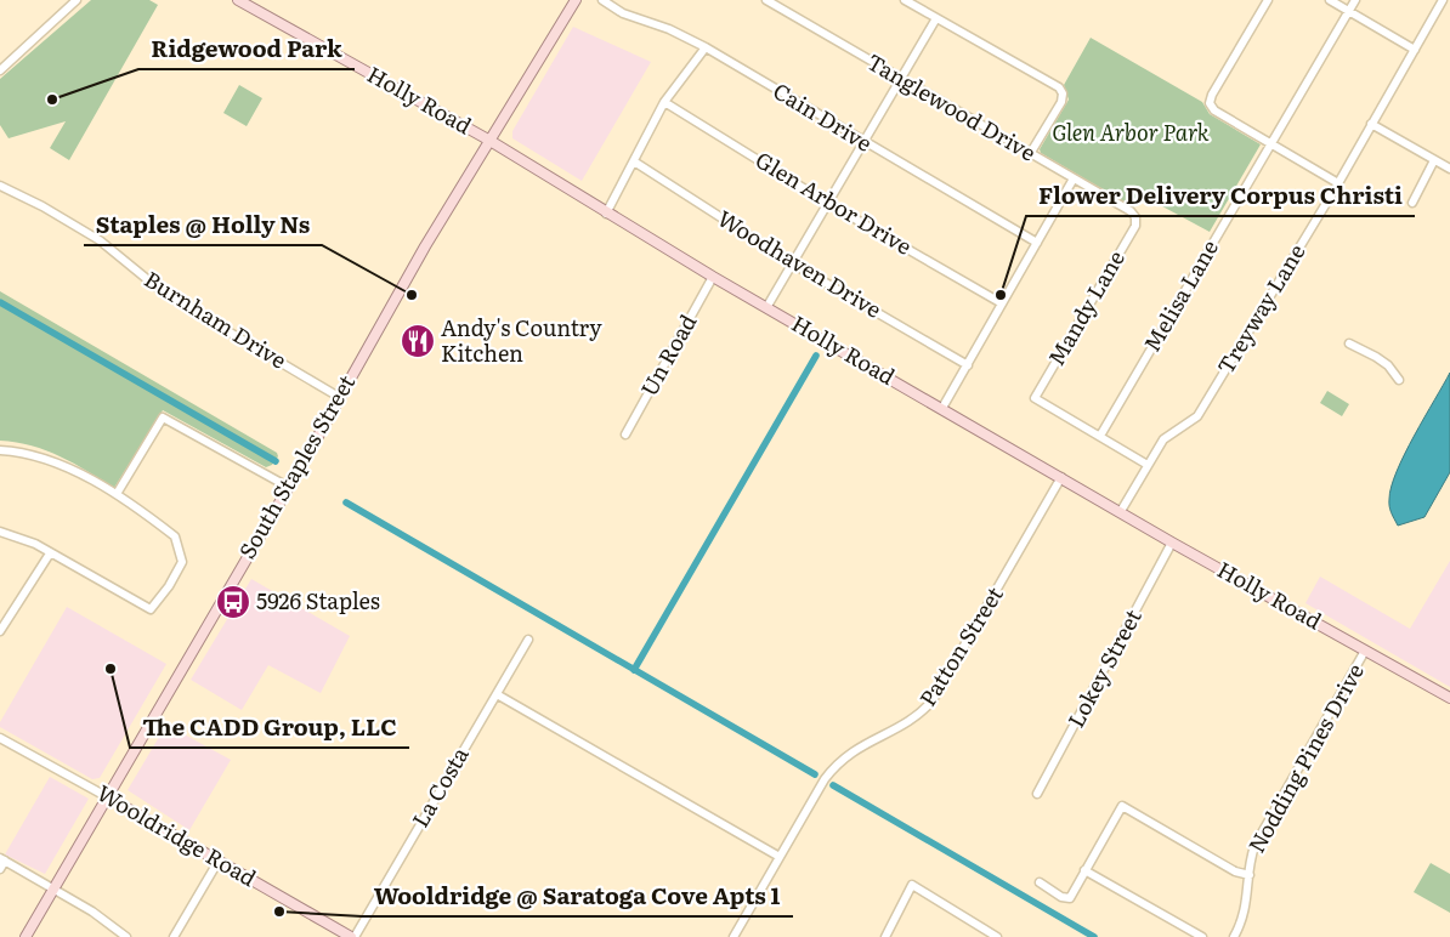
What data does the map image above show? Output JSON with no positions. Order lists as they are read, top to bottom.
{
  "streets": {
    "main road": ["Holly Road", "South Staples Street", "Wooldridge Road"],
    "street": [
      "Tanglewood Drive",
      "Cain Drive",
      "Glen Arbor Drive",
      "Woodhaven Drive",
      "Melisa Lane",
      "Mandy Lane",
      "Treyway Lane",
      "Burnham Drive",
      "Un Road",
      "Patton Street",
      "Lokey Street",
      "Nodding Pines Drive",
      "La Costa"
    ]
  },
  "crossings": [
    ["Holly Road", "Treyway Lane"],
    ["Holly Road", "Un Road"],
    ["Holly Road", "South Staples Street"],
    ["Holly Road", "Patton Street"],
    ["Holly Road", "Lokey Street"],
    ["Holly Road", "Nodding Pines Drive"],
    ["Tanglewood Drive", "Mandy Lane"],
    ["Melisa Lane", "Mandy Lane"],
    ["Burnham Drive", "South Staples Street"],
    ["South Staples Street", "Wooldridge Road"],
    ["La Costa", "Wooldridge Road"]
  ],
  "parks": ["Glen Arbor Park"],
  "places": {
    "other": [
      "Ridgewood Park",
      "Staples @ Holly Ns",
      "Flower Delivery Corpus Christi",
      "The CADD Group, LLC",
      "Wooldridge @ Saratoga Cove Apts 1"
    ],
    "restaurant": ["Andy's Country Kitchen"],
    "bus stop": ["5926 Staples"]
  }
}
